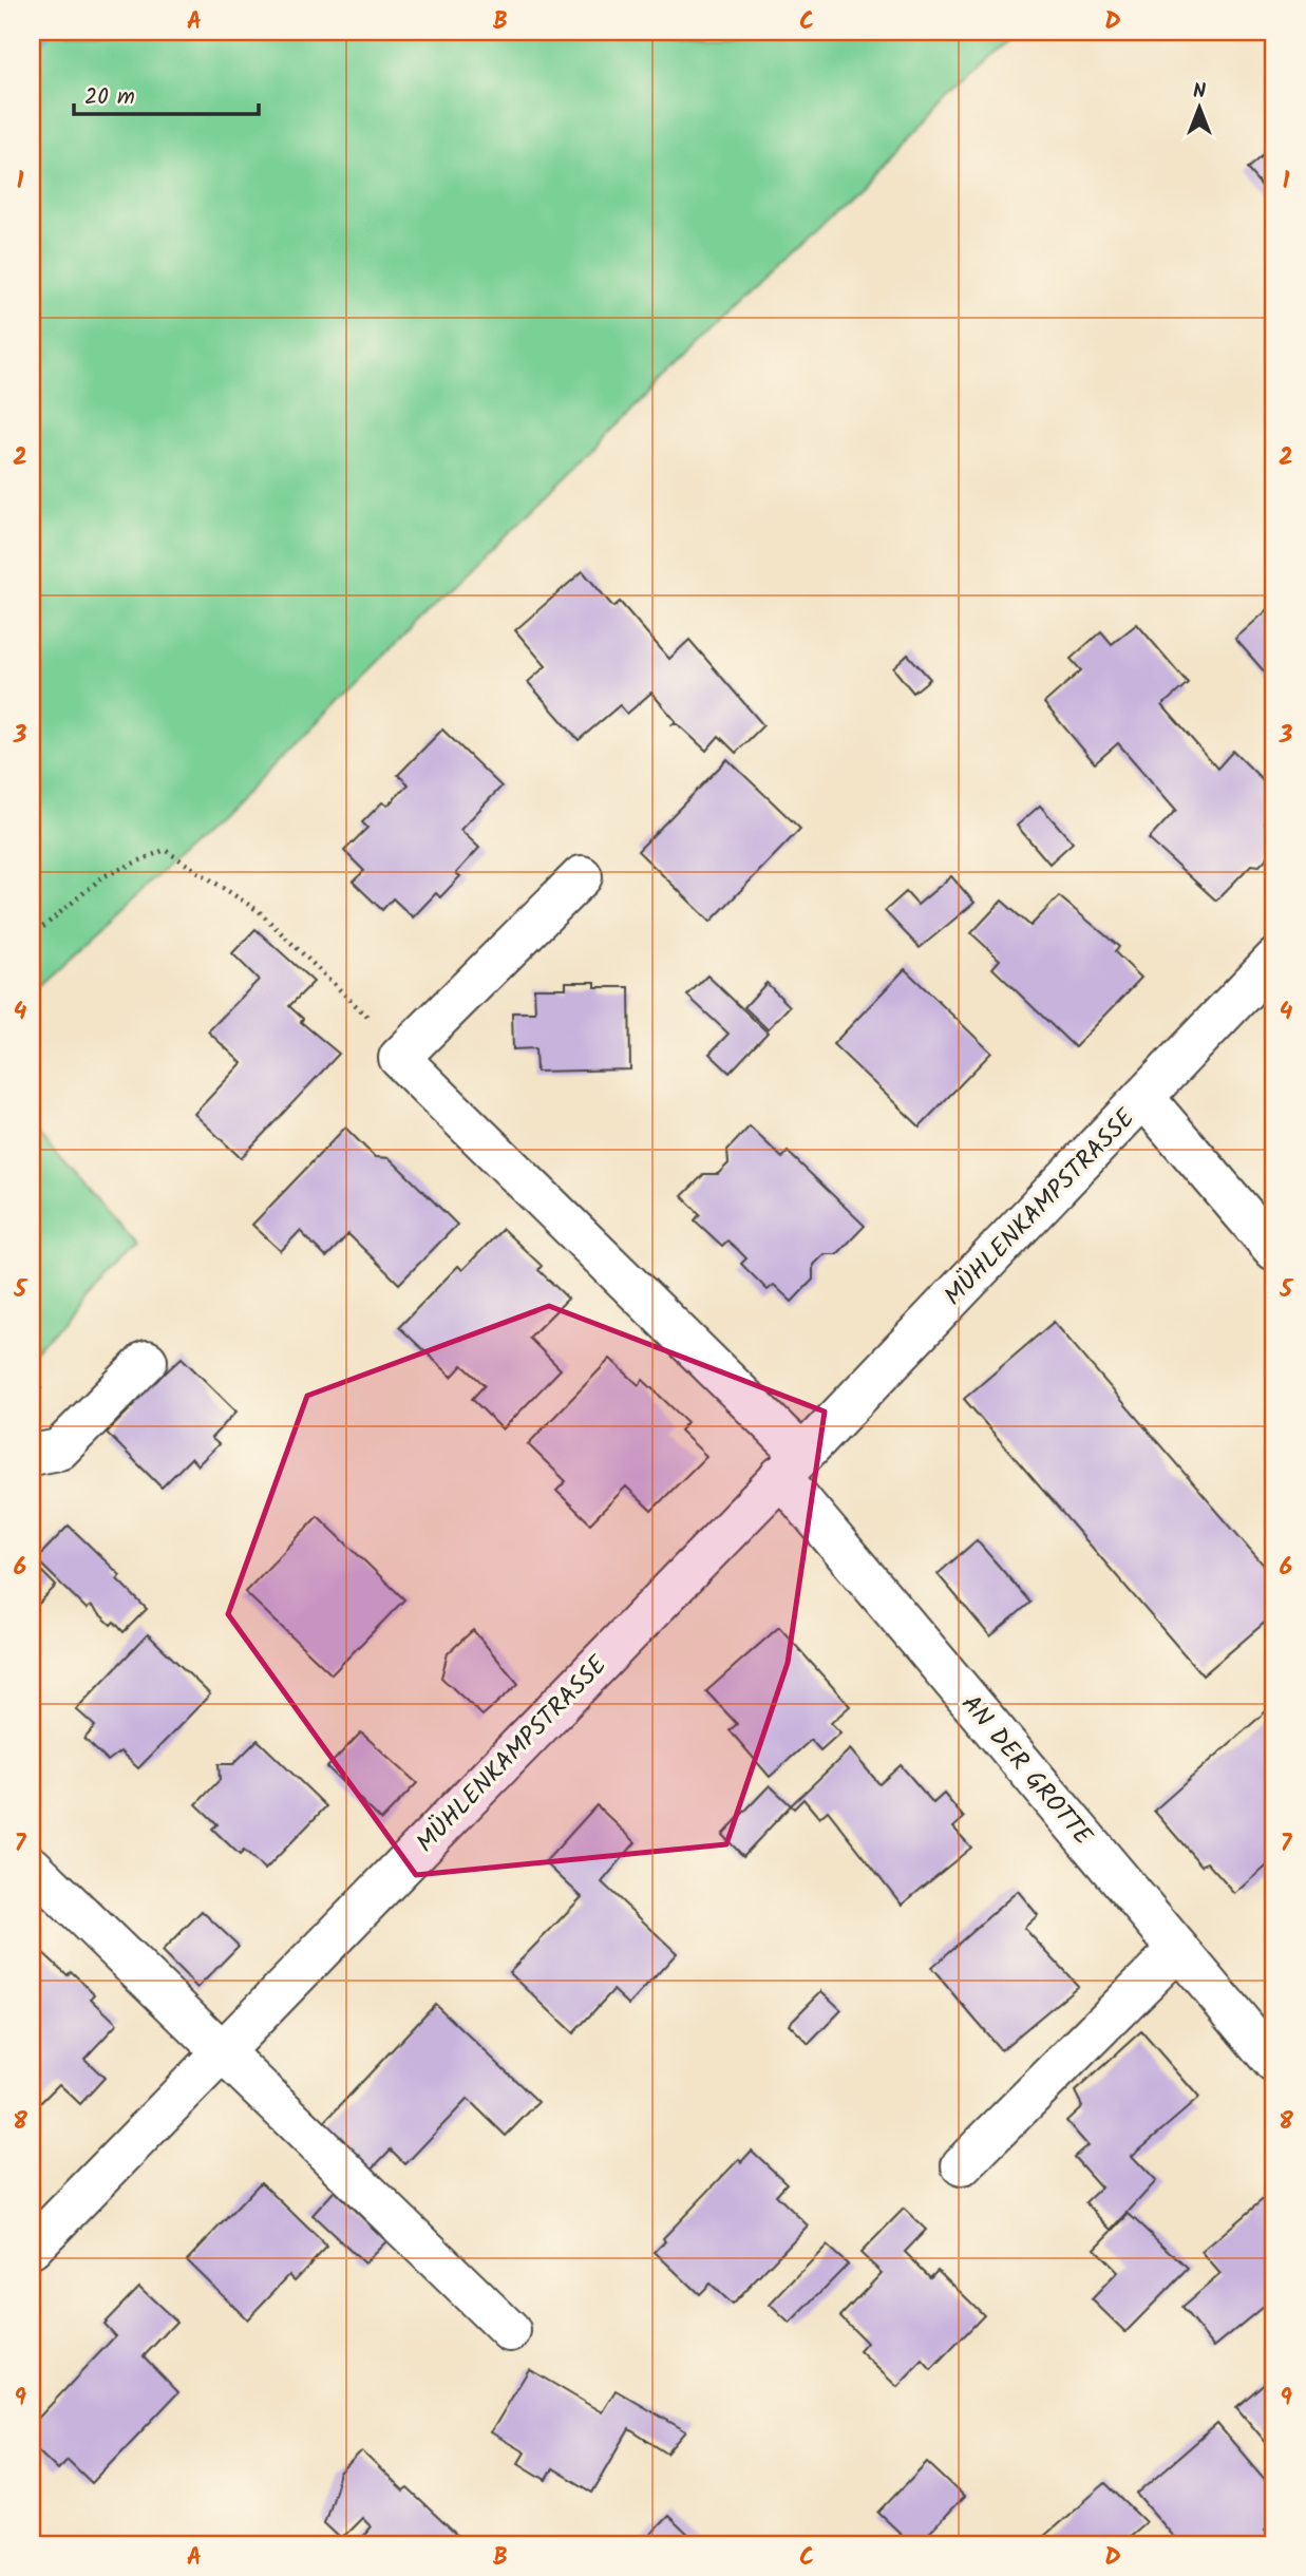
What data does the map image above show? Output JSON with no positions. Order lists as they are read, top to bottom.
{
  "streets": {
    "street": ["MÜHLENKAMPSTRASSE", "AN DER GROTTE"]
  },
  "crossings": [
    ["MÜHLENKAMPSTRASSE", "AN DER GROTTE"]
  ],
  "scale_bar": "20 m",
  "north": "top",
  "grid": {
    "columns": [
      "A",
      "B",
      "C",
      "D"
    ],
    "rows": [
      "1",
      "2",
      "3",
      "4",
      "5",
      "6",
      "7",
      "8",
      "9"
    ]
  }
}
